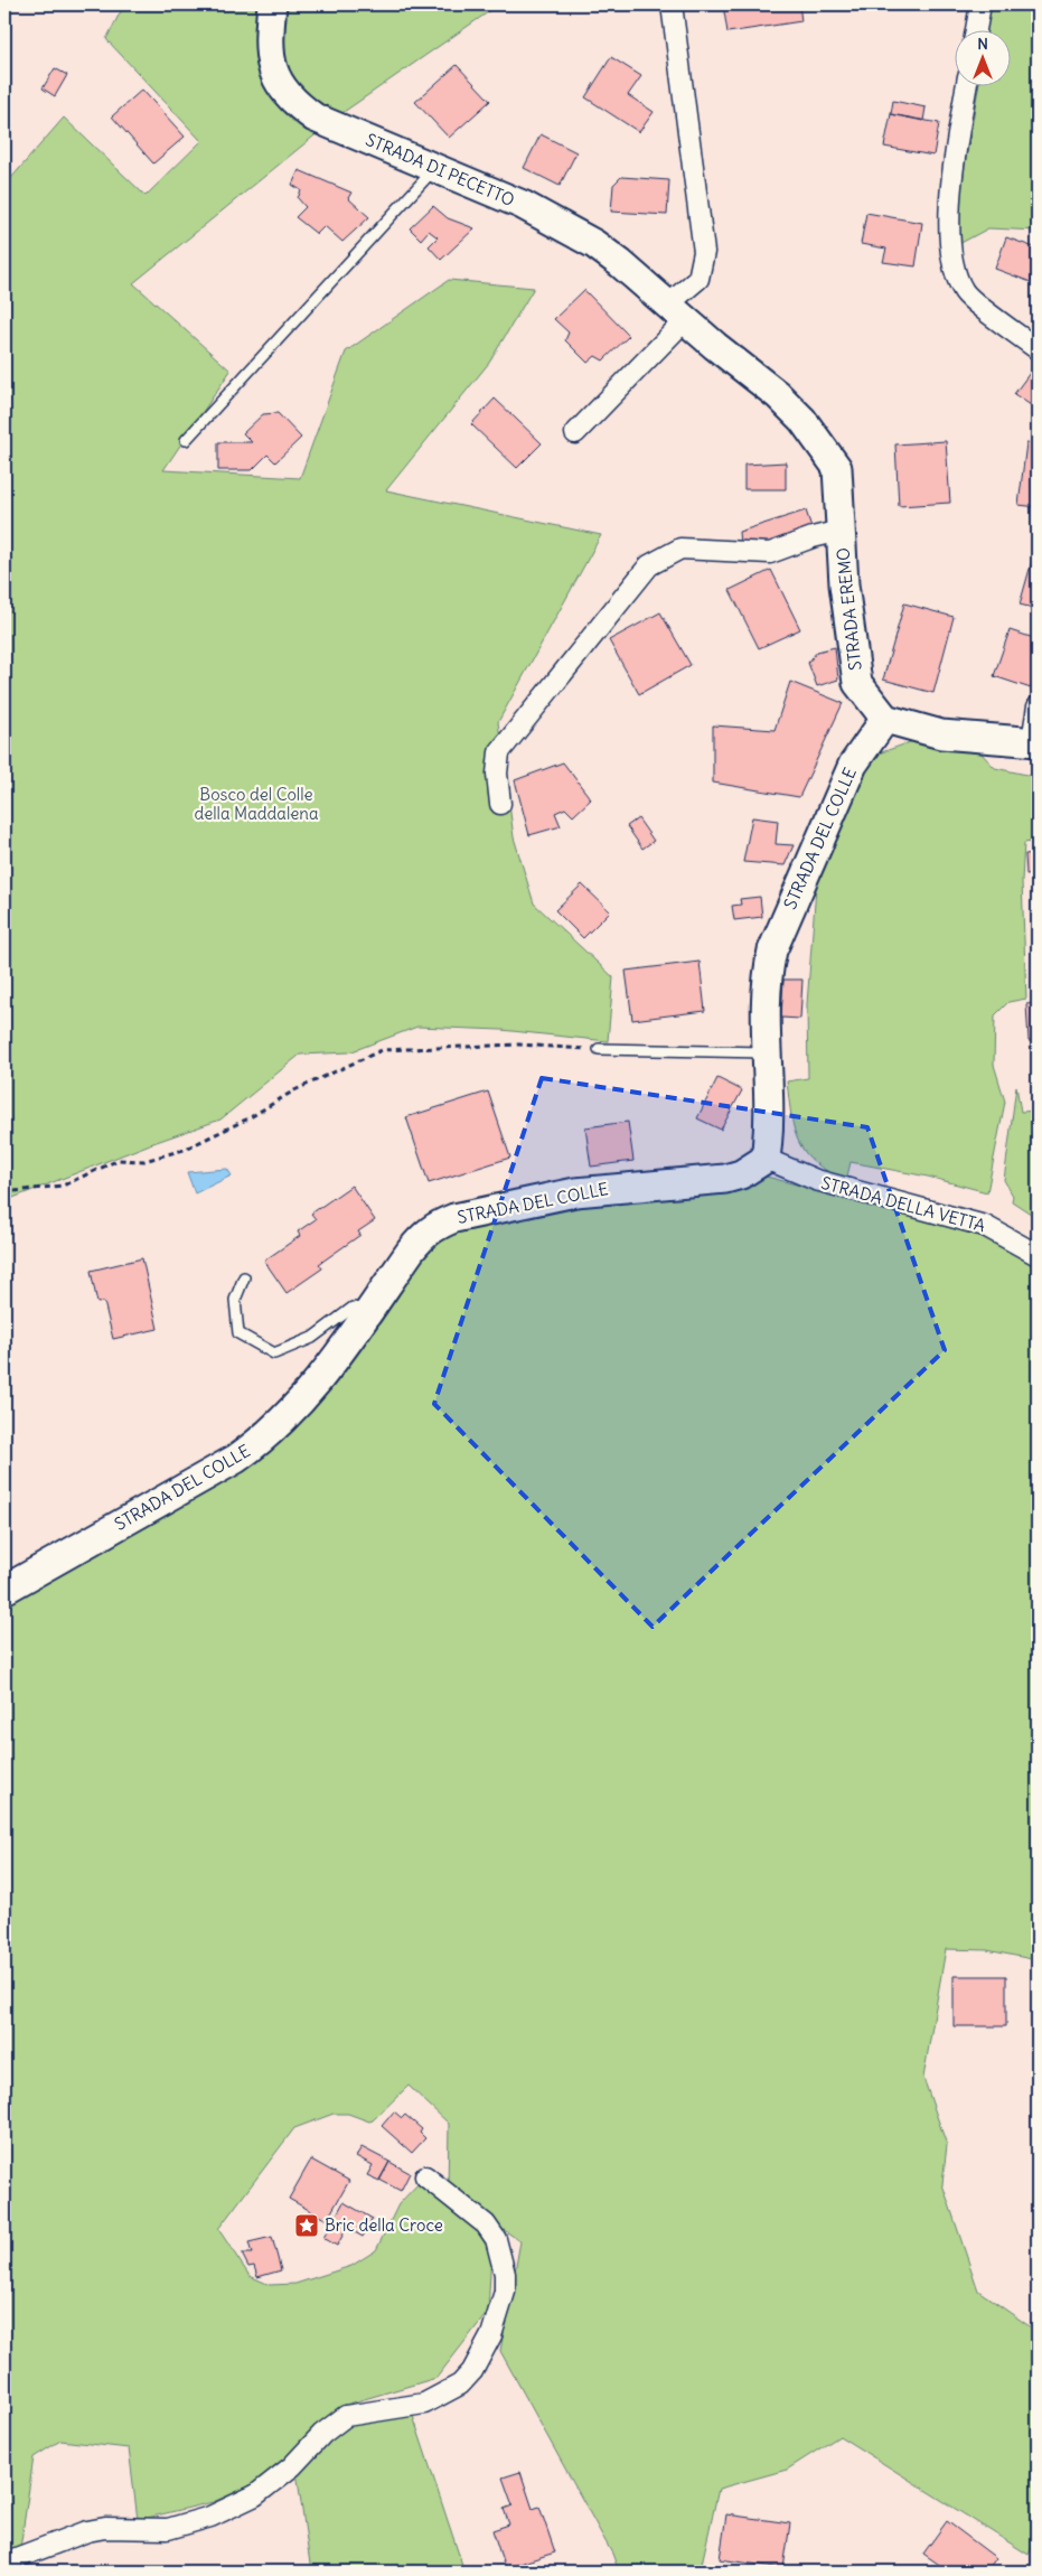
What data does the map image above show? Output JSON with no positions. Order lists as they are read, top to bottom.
{
  "streets": {
    "street": [
      "STRADA DI PECETTO",
      "STRADA EREMO",
      "STRADA DEL COLLE",
      "STRADA DELLA VETTA"
    ]
  },
  "crossings": [
    ["STRADA DI PECETTO", "STRADA EREMO"],
    ["STRADA EREMO", "STRADA DEL COLLE"],
    ["STRADA DEL COLLE", "STRADA DELLA VETTA"]
  ],
  "parks": ["Bosco del Colle della Maddalena"],
  "places": {
    "place": ["Bric della Croce"]
  },
  "north": "top"
}
